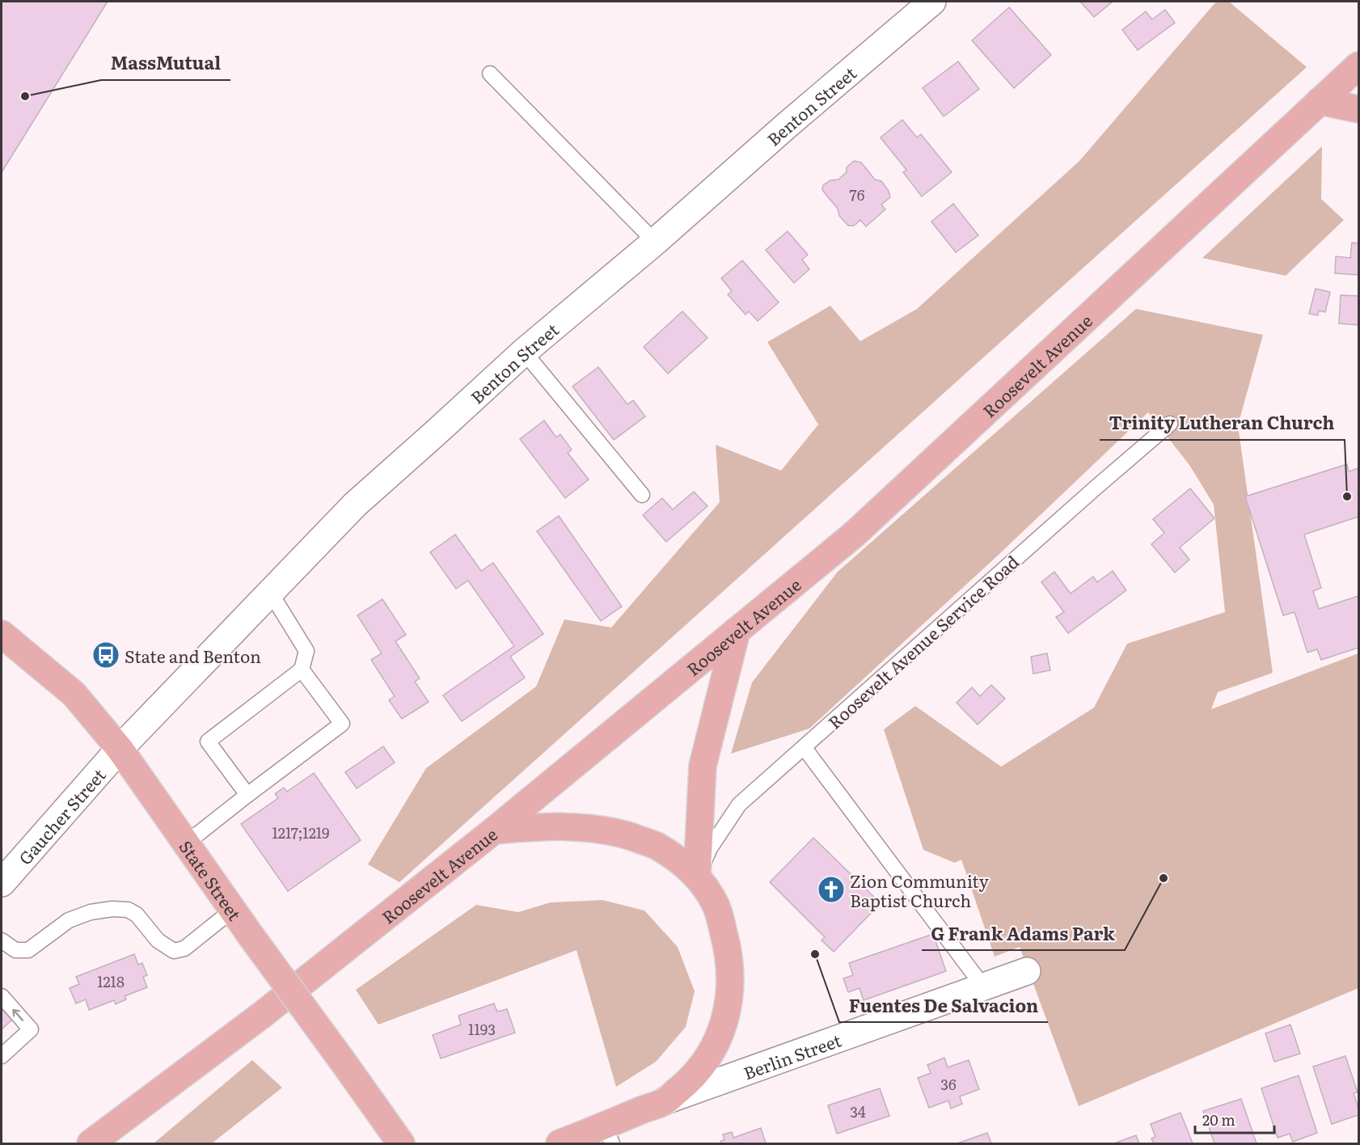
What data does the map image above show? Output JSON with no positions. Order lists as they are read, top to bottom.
{
  "streets": {
    "main road": [
      "Benton Street",
      "Roosevelt Avenue",
      "Gaucher Street",
      "State Street",
      "Berlin Street"
    ],
    "lane": ["Roosevelt Avenue Service Road"]
  },
  "crossings": [
    ["Benton Street", "Gaucher Street"],
    ["Benton Street", "State Street"],
    ["Gaucher Street", "State Street"]
  ],
  "places": {
    "other": [
      "MassMutual",
      "Trinity Lutheran Church",
      "G Frank Adams Park",
      "Fuentes De Salvacion"
    ],
    "bus stop": ["State and Benton"],
    "church": ["Zion Community Baptist Church"]
  },
  "house_numbers": [
    "76",
    "1217;1219",
    "1218",
    "1193",
    "36",
    "34"
  ],
  "scale_bar": "20 m"
}
